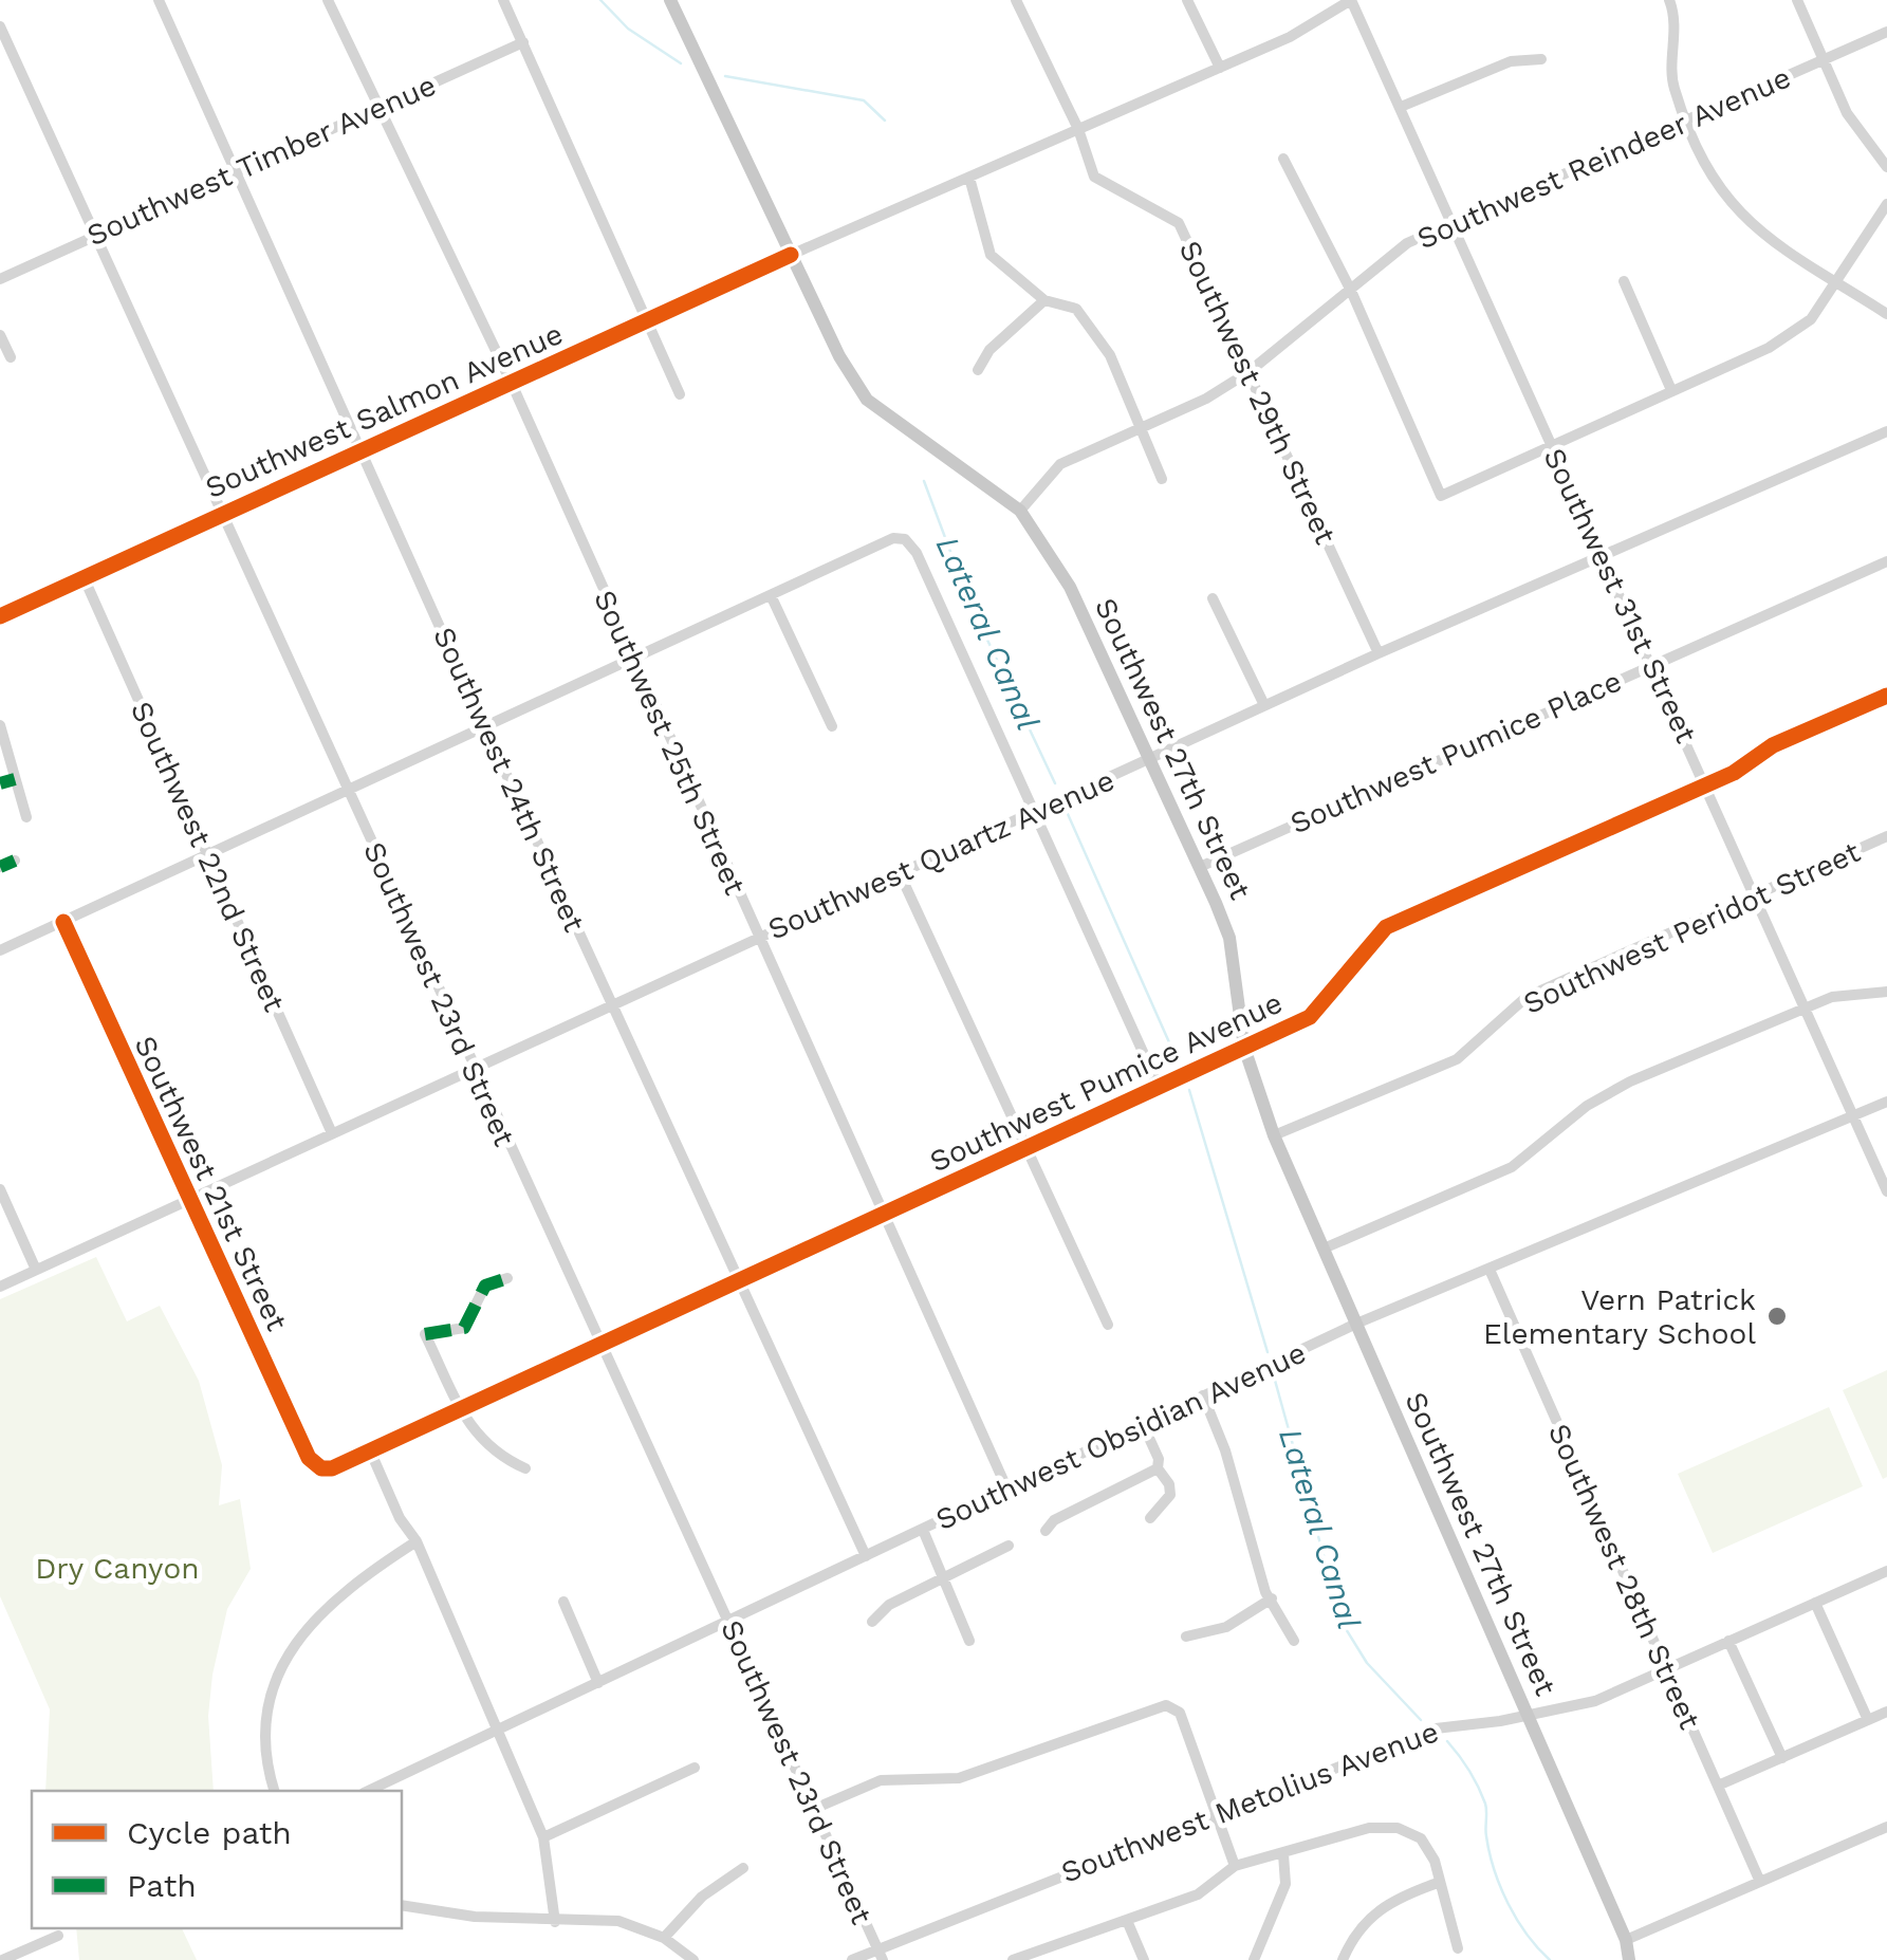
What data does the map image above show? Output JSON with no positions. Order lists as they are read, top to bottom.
{
  "streets": {
    "main road": ["Southwest Salmon Avenue", "Southwest 27th Street"],
    "street": [
      "Southwest Reindeer Avenue",
      "Southwest Timber Avenue",
      "Southwest 29th Street",
      "Southwest 31st Street",
      "Southwest 25th Street",
      "Southwest Pumice Place",
      "Southwest 24th Street",
      "Southwest Quartz Avenue",
      "Southwest 22nd Street",
      "Southwest Peridot Street",
      "Southwest 23rd Street",
      "Southwest Pumice Avenue",
      "Southwest 21st Street",
      "Southwest Obsidian Avenue",
      "Southwest 28th Street",
      "Southwest Metolius Avenue"
    ]
  },
  "crossings": [
    ["Southwest Reindeer Avenue", "Southwest 29th Street"],
    ["Southwest Reindeer Avenue", "Southwest 31st Street"],
    ["Southwest Reindeer Avenue", "Southwest 27th Street"],
    ["Southwest Timber Avenue", "Southwest 25th Street"],
    ["Southwest Timber Avenue", "Southwest 24th Street"],
    ["Southwest Timber Avenue", "Southwest 23rd Street"],
    ["Southwest 29th Street", "Southwest Salmon Avenue"],
    ["Southwest 29th Street", "Southwest Quartz Avenue"],
    ["Southwest Salmon Avenue", "Southwest 31st Street"],
    ["Southwest Salmon Avenue", "Southwest 25th Street"],
    ["Southwest Salmon Avenue", "Southwest 27th Street"],
    ["Southwest Salmon Avenue", "Southwest 24th Street"],
    ["Southwest Salmon Avenue", "Southwest 22nd Street"],
    ["Southwest Salmon Avenue", "Southwest 23rd Street"],
    ["Southwest 31st Street", "Southwest Pumice Place"],
    ["Southwest 31st Street", "Southwest Quartz Avenue"],
    ["Southwest 31st Street", "Southwest Peridot Street"],
    ["Southwest 31st Street", "Southwest Pumice Avenue"],
    ["Southwest 31st Street", "Southwest Obsidian Avenue"],
    ["Southwest 25th Street", "Southwest Quartz Avenue"],
    ["Southwest 25th Street", "Southwest Pumice Avenue"],
    ["Southwest 25th Street", "Southwest Obsidian Avenue"],
    ["Southwest 27th Street", "Southwest Pumice Place"],
    ["Southwest 27th Street", "Southwest Quartz Avenue"],
    ["Southwest 27th Street", "Southwest Peridot Street"],
    ["Southwest 27th Street", "Southwest Pumice Avenue"],
    ["Southwest 27th Street", "Southwest Obsidian Avenue"],
    ["Southwest 27th Street", "Southwest Metolius Avenue"],
    ["Southwest 24th Street", "Southwest Quartz Avenue"],
    ["Southwest 24th Street", "Southwest Pumice Avenue"],
    ["Southwest 24th Street", "Southwest Obsidian Avenue"],
    ["Southwest Quartz Avenue", "Southwest 22nd Street"],
    ["Southwest Quartz Avenue", "Southwest 23rd Street"],
    ["Southwest Quartz Avenue", "Southwest 21st Street"],
    ["Southwest 23rd Street", "Southwest Pumice Avenue"],
    ["Southwest 23rd Street", "Southwest Obsidian Avenue"],
    ["Southwest 23rd Street", "Southwest Metolius Avenue"],
    ["Southwest Pumice Avenue", "Southwest 21st Street"],
    ["Southwest Obsidian Avenue", "Southwest 28th Street"],
    ["Southwest 28th Street", "Southwest Metolius Avenue"]
  ],
  "water": ["Lateral Canal"],
  "parks": ["Dry Canyon"],
  "places": ["Vern Patrick Elementary School"],
  "legend": ["Cycle path", "Path"]
}
